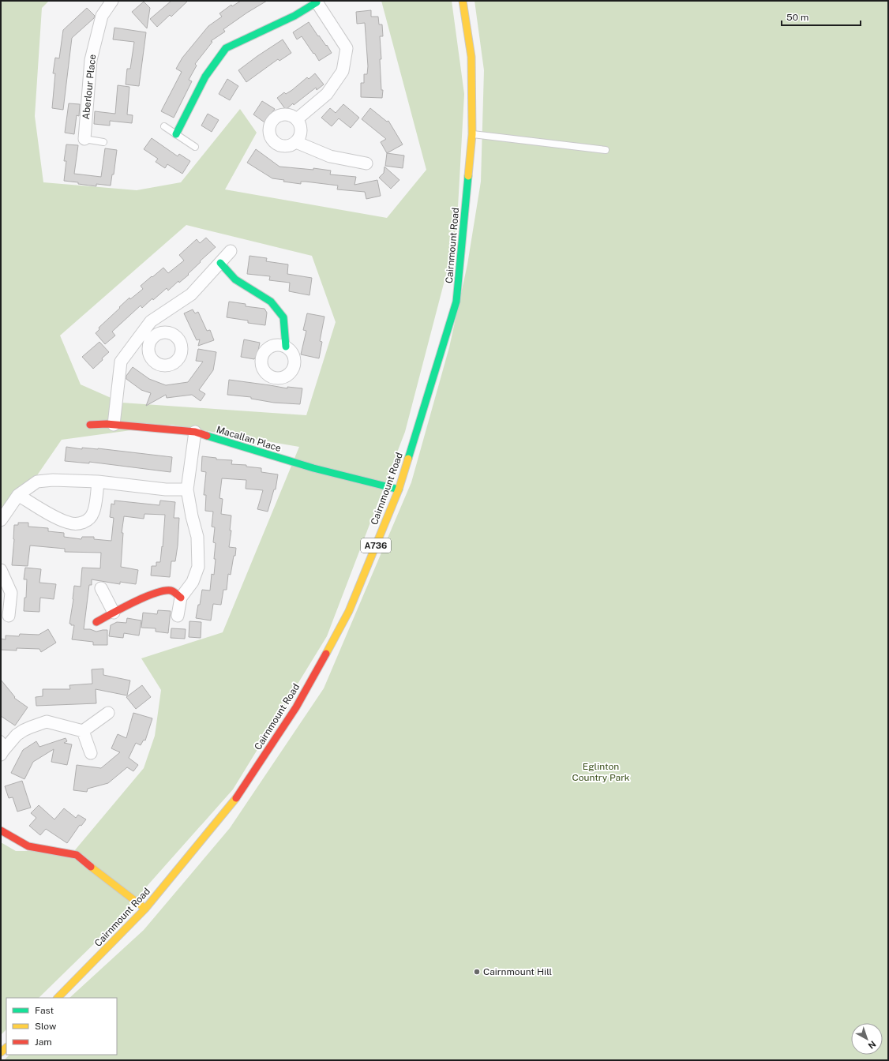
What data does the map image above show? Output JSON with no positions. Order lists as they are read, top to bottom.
{
  "streets": {
    "main road": ["Cairnmount Road", "Macallan Place", "A736"],
    "street": ["Aberlour Place"]
  },
  "crossings": [
    ["Cairnmount Road", "Macallan Place"]
  ],
  "parks": ["Eglinton Country Park"],
  "places": ["Cairnmount Hill"],
  "legend": ["Fast", "Slow", "Jam"],
  "scale_bar": "50 m",
  "north": "bottom right"
}
